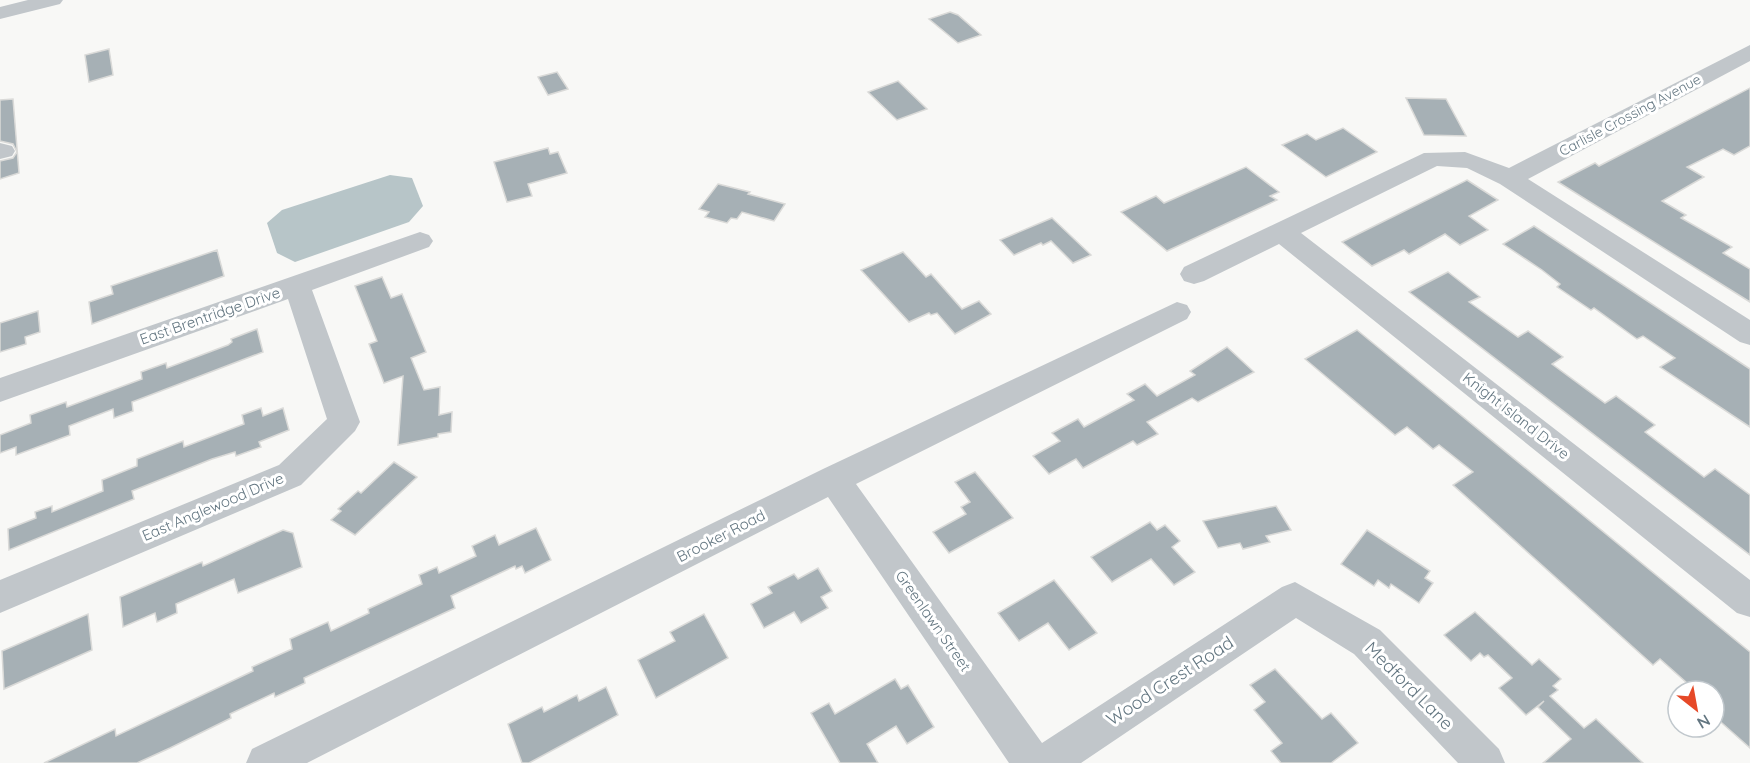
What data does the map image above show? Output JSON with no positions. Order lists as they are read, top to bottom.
{
  "streets": {
    "street": [
      "Carlisle Crossing Avenue",
      "East Brentridge Drive",
      "Knight Island Drive",
      "East Anglewood Drive",
      "Brooker Road",
      "Greenlawn Street",
      "Wood Crest Road",
      "Medford Lane"
    ]
  },
  "crossings": [
    ["East Brentridge Drive", "East Anglewood Drive"],
    ["Brooker Road", "Greenlawn Street"],
    ["Wood Crest Road", "Medford Lane"]
  ],
  "north": "bottom right"
}
